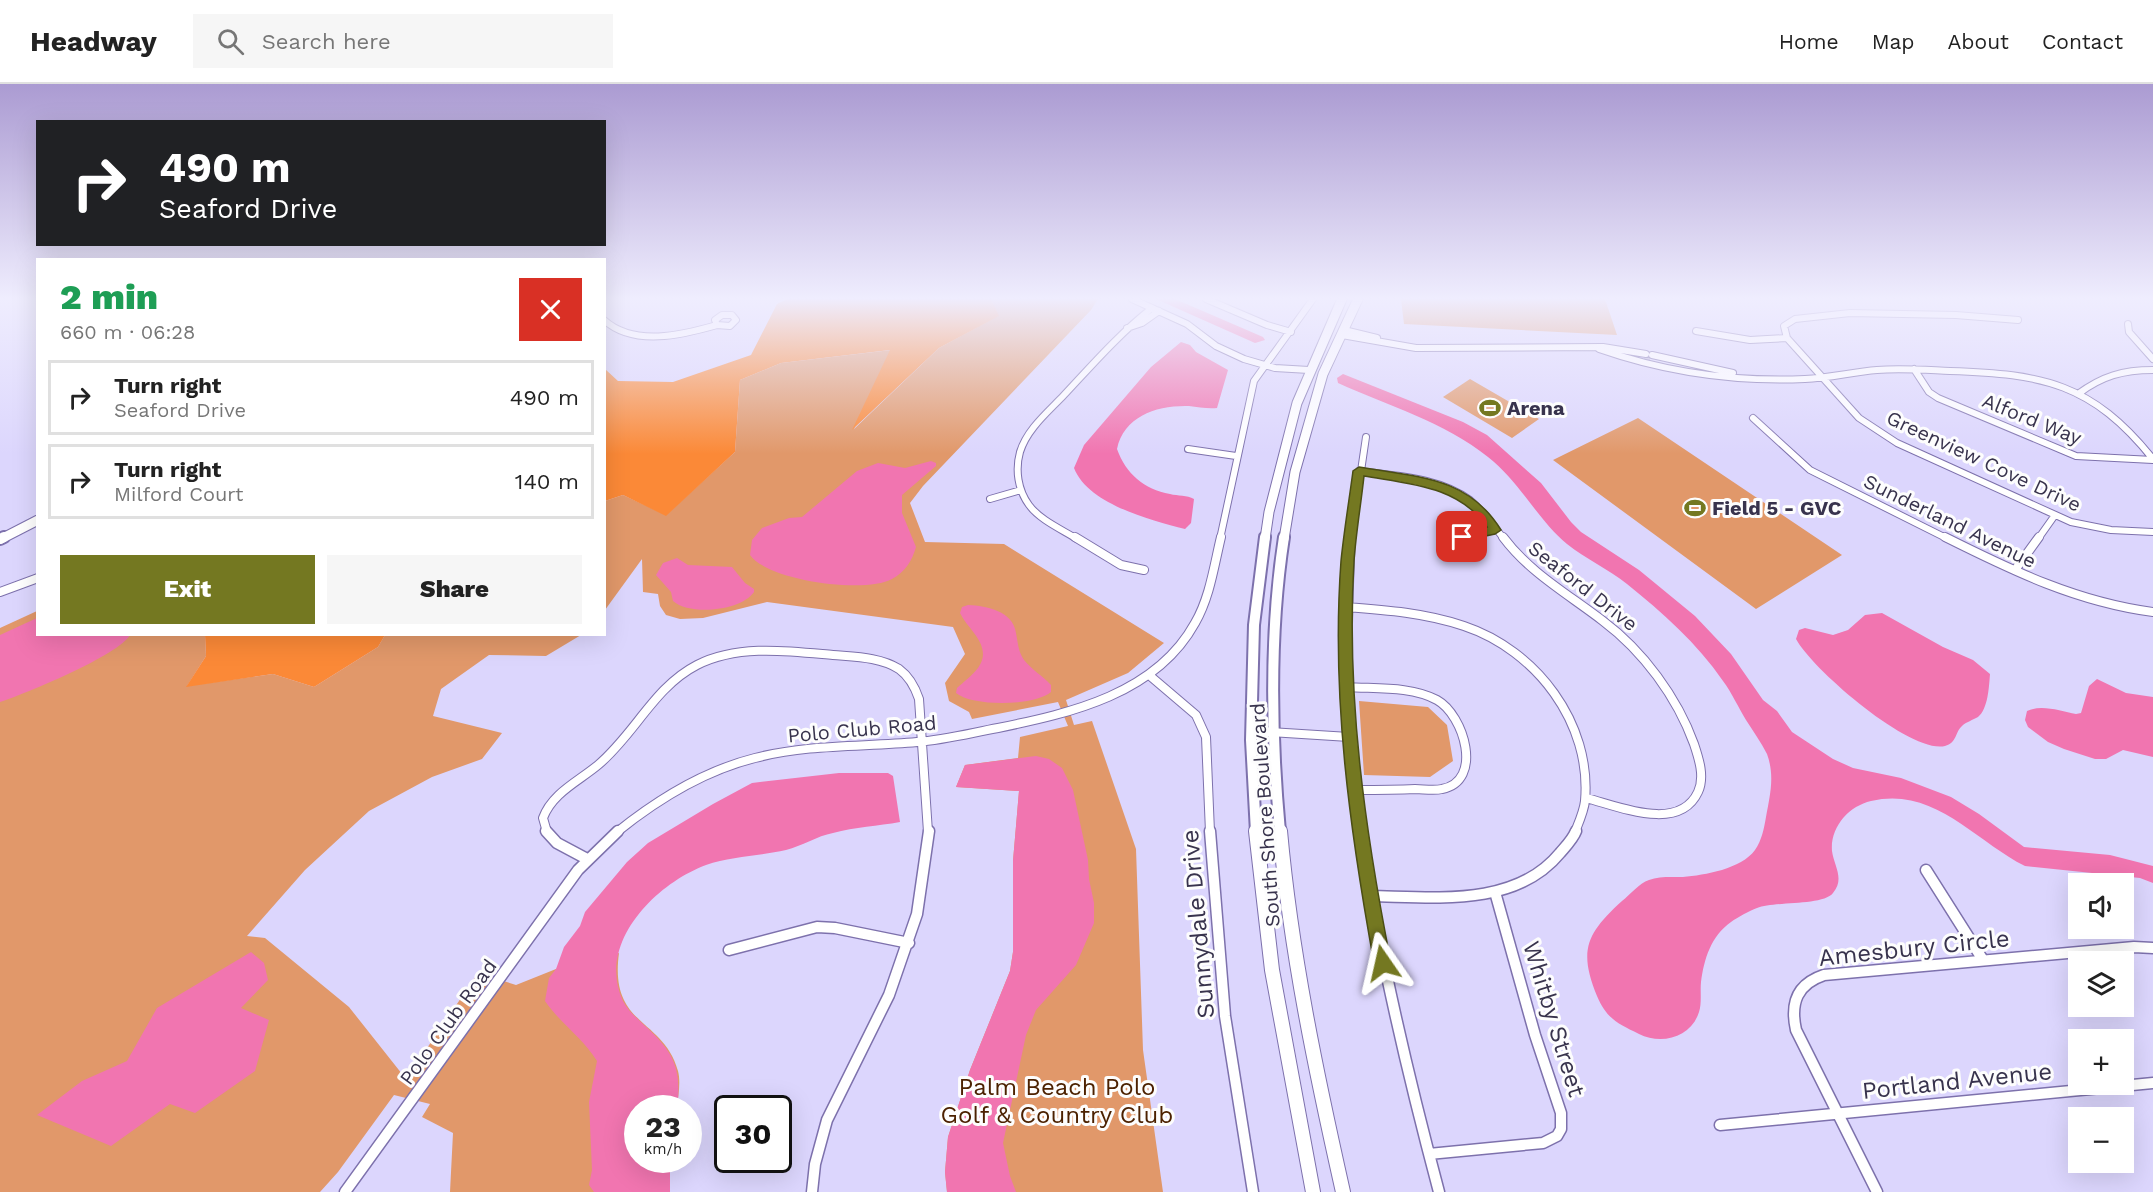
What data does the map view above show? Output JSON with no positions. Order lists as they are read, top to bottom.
{
  "streets": {
    "street": [
      "Alford Way",
      "Greenview Cove Drive",
      "Sunderland Avenue",
      "Seaford Drive",
      "Polo Club Road",
      "South Shore Boulevard",
      "Sunnydale Drive",
      "Amesbury Circle",
      "Whitby Street",
      "Portland Avenue"
    ]
  },
  "crossings": [
    ["Polo Club Road", "Sunnydale Drive"],
    ["Amesbury Circle", "Portland Avenue"]
  ],
  "parks": ["Palm Beach Polo Golf & Country Club"],
  "places": {
    "sports": ["Arena", "Field 5 - GVC"]
  },
  "page": {
    "header": "Headway",
    "search": "Search here",
    "nav": [
      "Home",
      "Map",
      "About",
      "Contact"
    ],
    "turn": ["490 m", "Seaford Drive"],
    "heading": ["2 min", "660 m · 06:28"],
    "list": [
      {
        "name": "Turn right",
        "note": "Seaford Drive",
        "value": "490 m"
      },
      {
        "name": "Turn right",
        "note": "Milford Court",
        "value": "140 m"
      }
    ],
    "buttons": ["Exit", "Share"],
    "map_buttons": ["+", "−"],
    "speed": "23 km/h",
    "limit": "30"
  }
}
